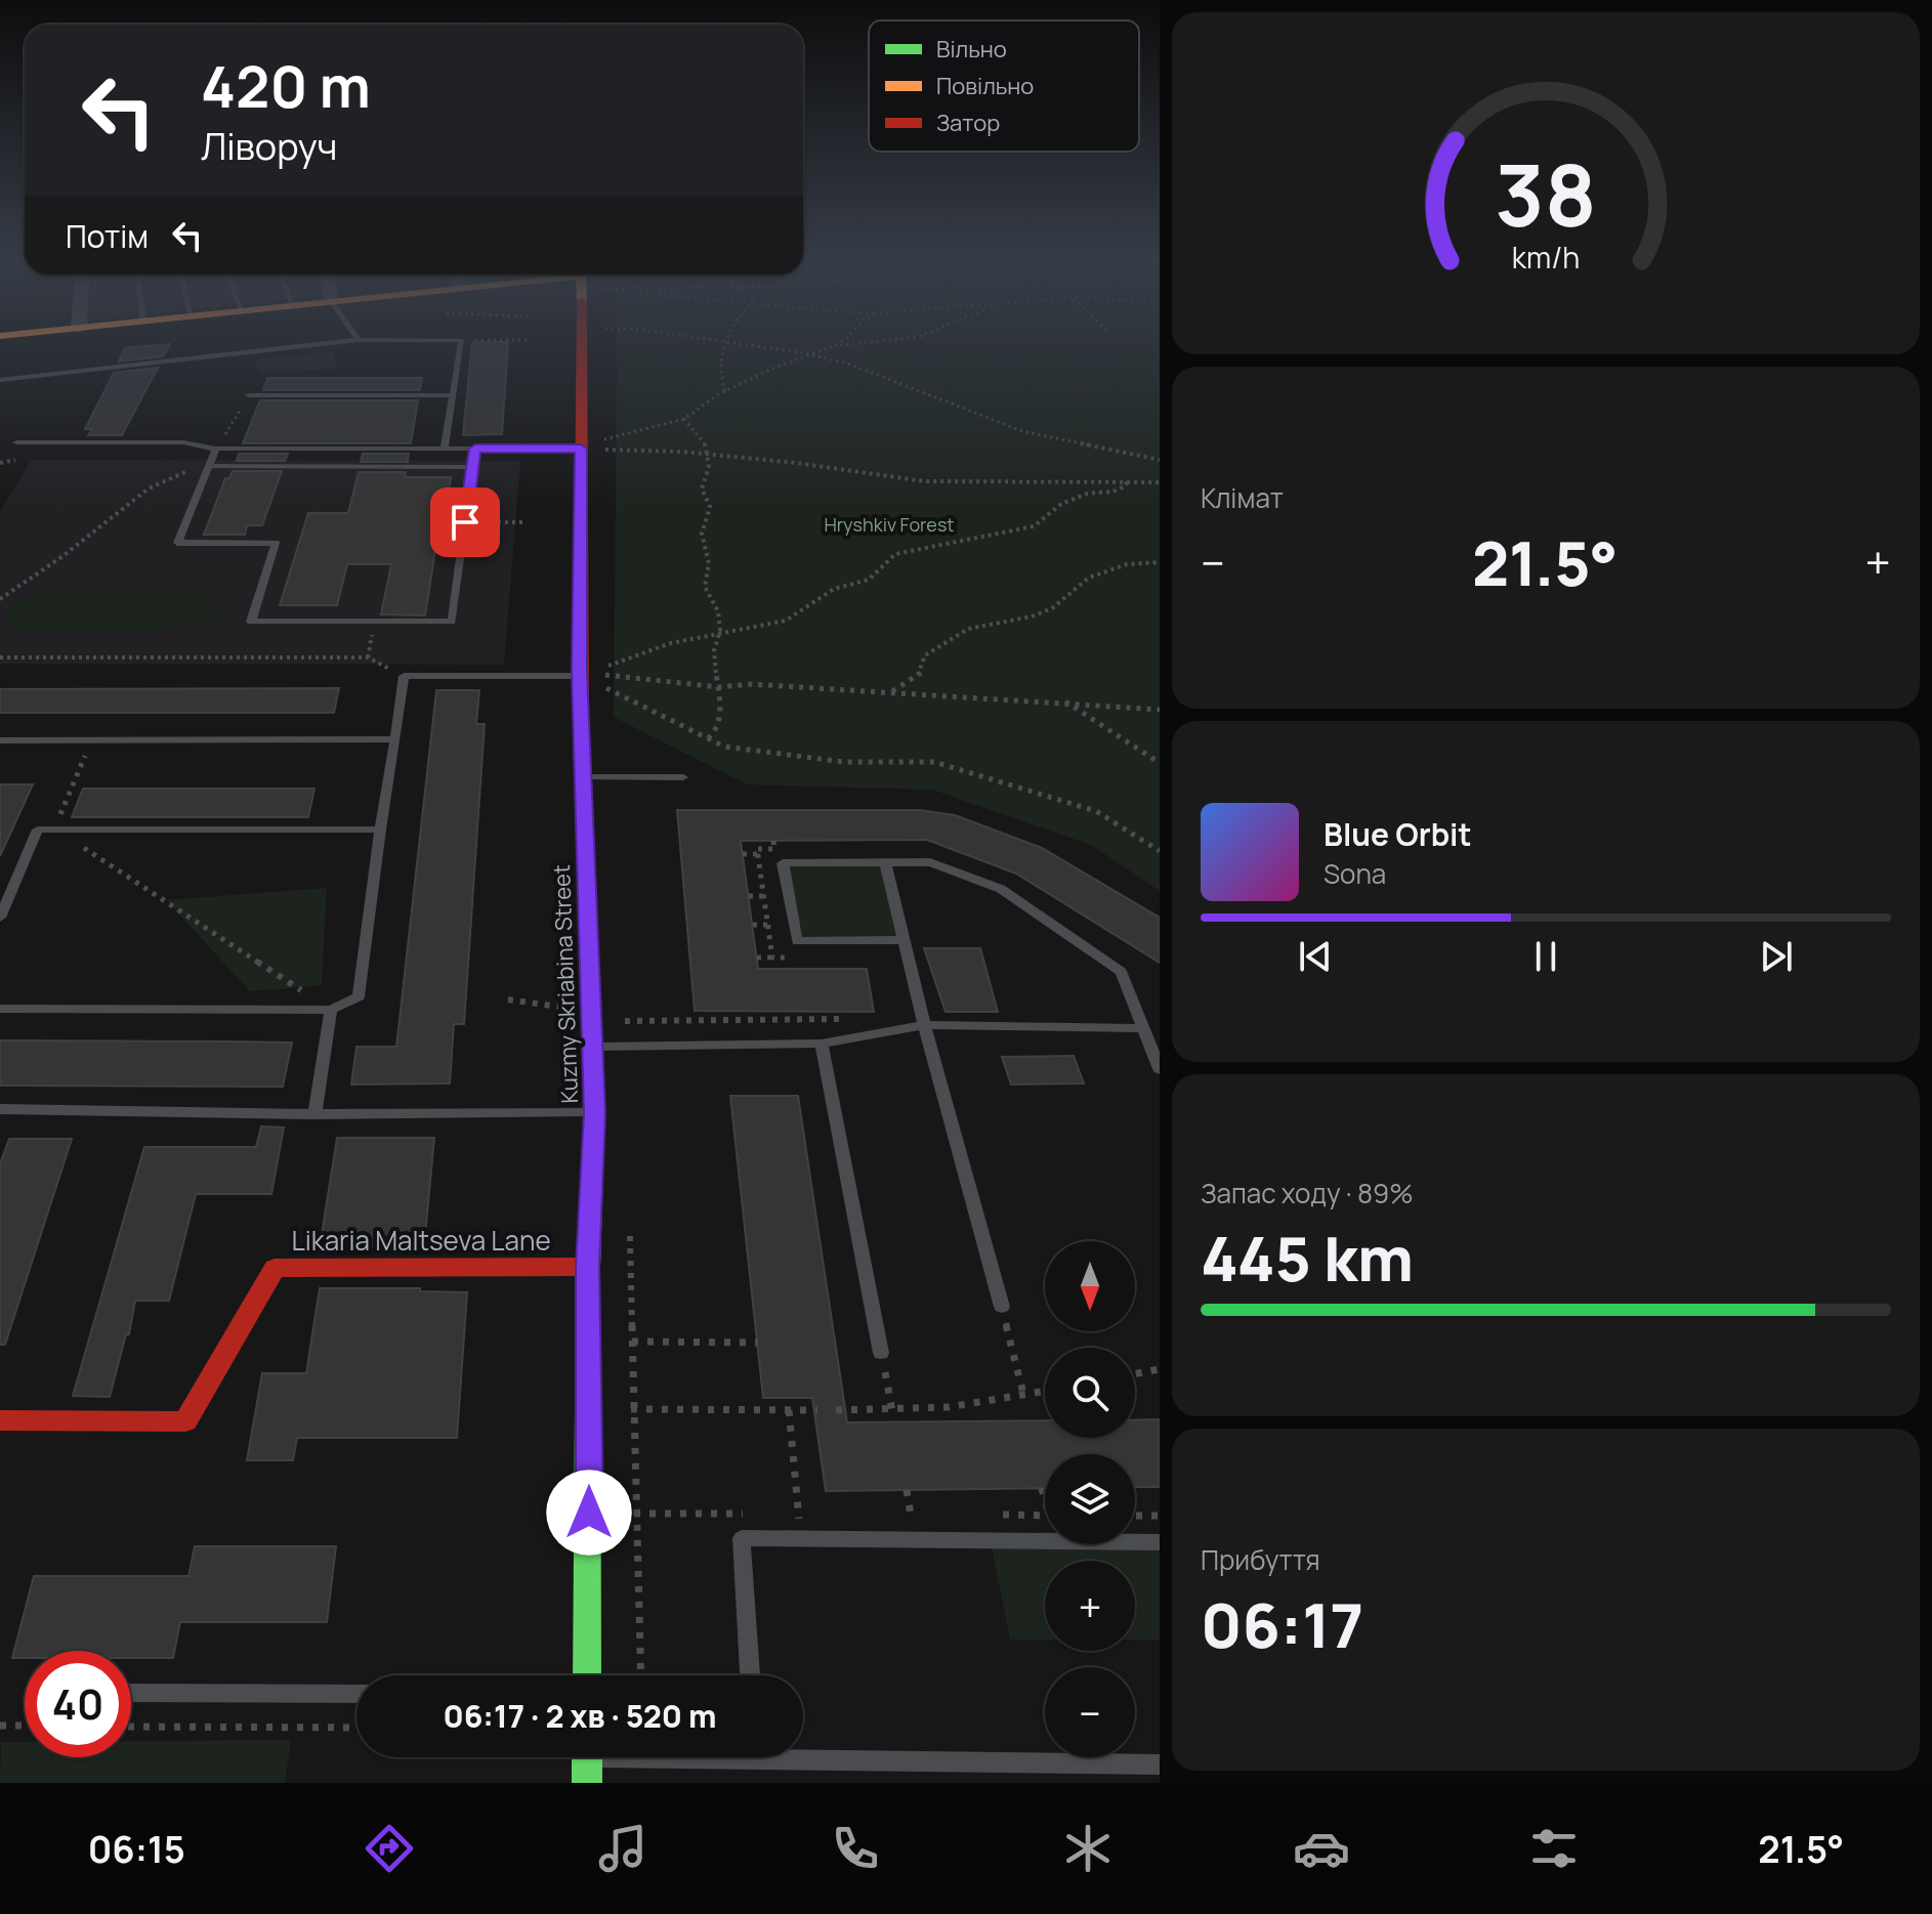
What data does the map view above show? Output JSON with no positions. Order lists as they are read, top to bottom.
{
  "streets": {
    "street": ["Kuzmy Skriabina Street", "Likaria Maltseva Lane"]
  },
  "crossings": [
    ["Kuzmy Skriabina Street", "Likaria Maltseva Lane"]
  ],
  "parks": ["Hryshkiv Forest"],
  "legend": ["Вільно", "Повільно", "Затор"],
  "north": "bottom",
  "page": {
    "turn": ["420 m", "Ліворуч"],
    "then": "Потім",
    "tile": [
      "Клімат",
      ["Запас ходу · 89%", "445 km"],
      ["Прибуття", "06:17"]
    ],
    "heat": ["−", "21.5°", "+"],
    "song": ["Blue Orbit", "Sona"],
    "map_buttons": ["+", "−"],
    "limit": "40",
    "trip": "06:17 · 2 хв · 520 m",
    "tabs": ["06:15", "21.5°"],
    "gauge": ["38", "km/h"]
  }
}
